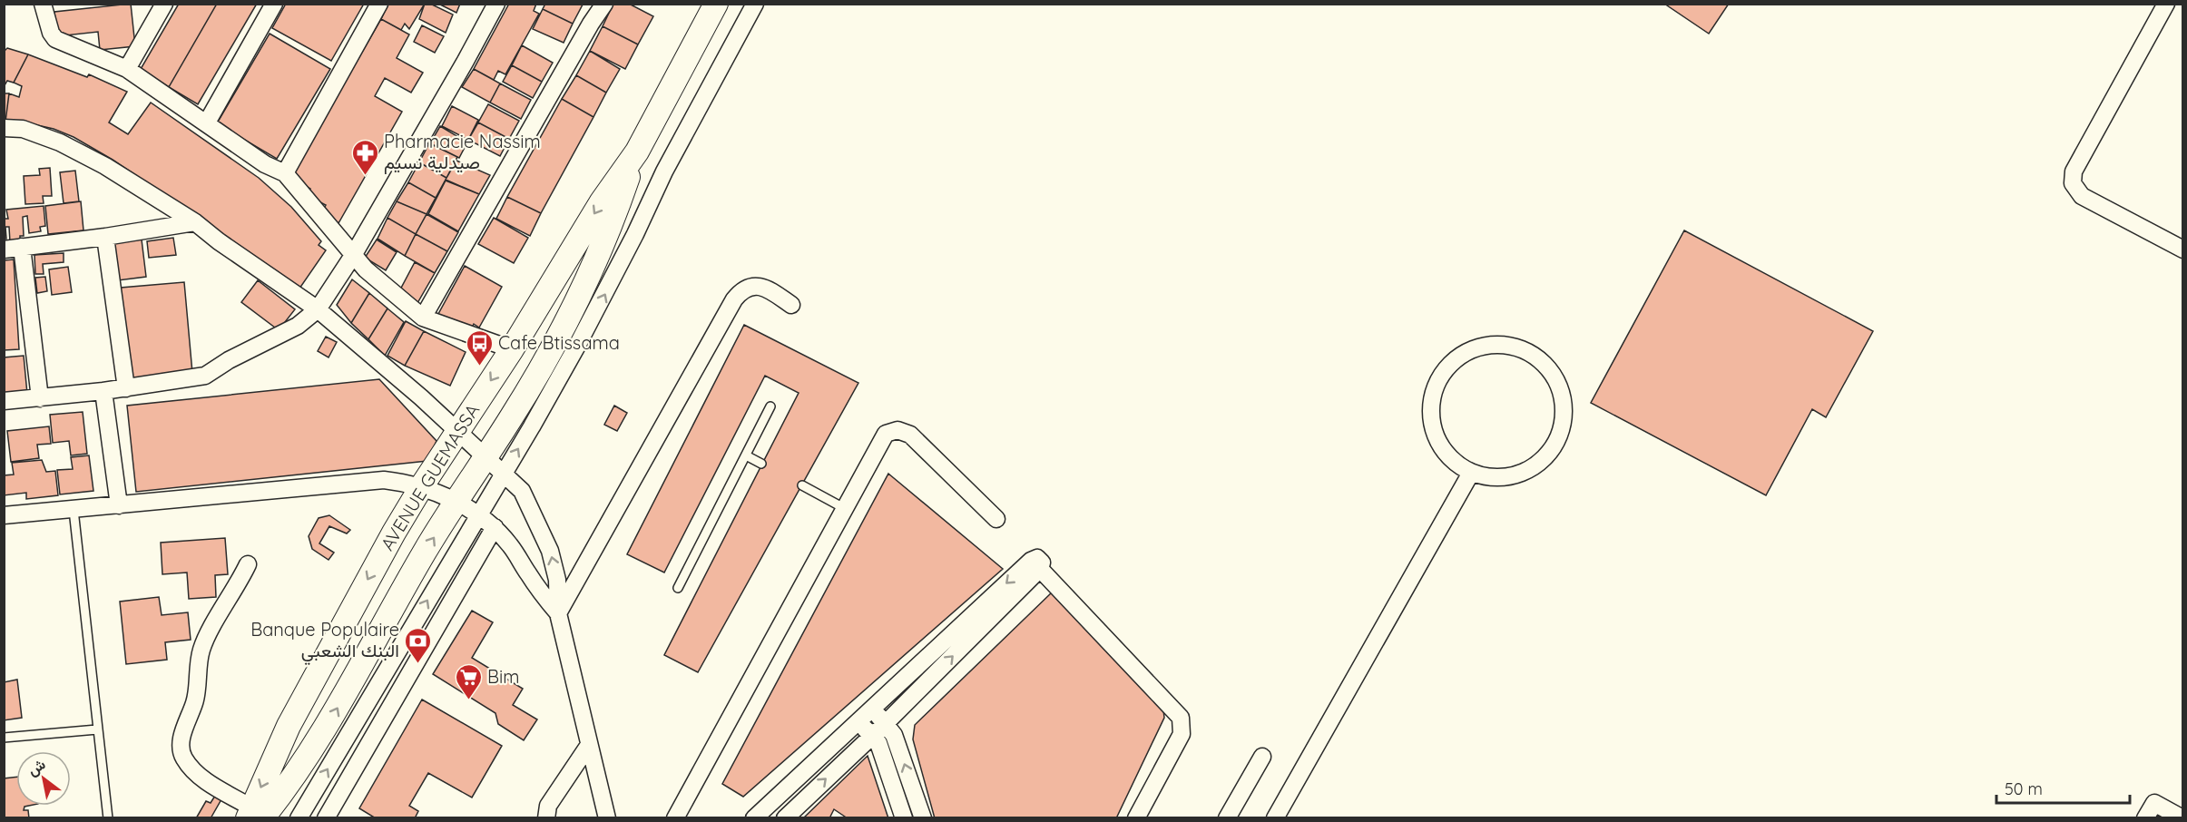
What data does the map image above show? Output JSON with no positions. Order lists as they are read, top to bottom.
{
  "streets": {
    "main road": ["AVENUE GUEMASSA"]
  },
  "places": {
    "pharmacy": ["Pharmacie Nassim صيدلية نسيم"],
    "bus stop": ["Cafe Btissama"],
    "bank": ["Banque Populaire البنك الشعبي"],
    "supermarket": ["Bim"]
  },
  "scale_bar": "50 m",
  "north": "top left"
}
